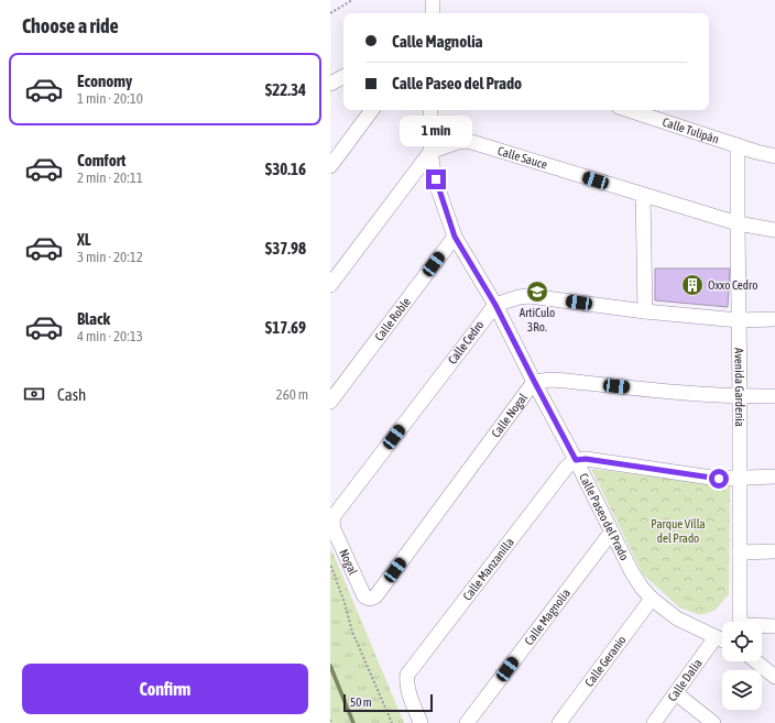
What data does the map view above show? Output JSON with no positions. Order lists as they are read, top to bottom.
{
  "streets": {
    "street": [
      "Calle Tulipán",
      "Calle Sauce",
      "Calle Roble",
      "Calle Cedro",
      "Avenida Gardenia",
      "Calle Nogal",
      "Calle Paseo del Prado",
      "Nogal",
      "Calle Manzanilla",
      "Calle Magnolia",
      "Calle Geranio",
      "Calle Dalia"
    ]
  },
  "crossings": [
    ["Calle Tulipán", "Avenida Gardenia"],
    ["Calle Sauce", "Avenida Gardenia"],
    ["Calle Sauce", "Calle Paseo del Prado"],
    ["Calle Roble", "Calle Paseo del Prado"],
    ["Calle Cedro", "Calle Paseo del Prado"],
    ["Calle Cedro", "Nogal"],
    ["Avenida Gardenia", "Calle Nogal"],
    ["Calle Nogal", "Calle Paseo del Prado"],
    ["Calle Nogal", "Nogal"],
    ["Calle Paseo del Prado", "Calle Manzanilla"],
    ["Calle Paseo del Prado", "Calle Magnolia"],
    ["Calle Paseo del Prado", "Calle Geranio"],
    ["Calle Paseo del Prado", "Calle Dalia"]
  ],
  "parks": ["Parque Villa del Prado"],
  "places": {
    "building": ["Oxxo Cedro"],
    "school or university": ["ArtiCulo 3Ro."]
  },
  "scale_bar": "50 m",
  "page": {
    "heading": "Choose a ride",
    "banner": ["Calle Magnolia", "Calle Paseo del Prado"],
    "list": [
      {
        "name": "Economy",
        "note": "1 min · 20:10",
        "value": "$22.34"
      },
      {
        "name": "Comfort",
        "note": "2 min · 20:11",
        "value": "$30.16"
      },
      {
        "name": "XL",
        "note": "3 min · 20:12",
        "value": "$37.98"
      },
      {
        "name": "Black",
        "note": "4 min · 20:13",
        "value": "$17.69"
      }
    ],
    "bubble": "1 min",
    "pay": ["Cash", "260 m"],
    "buttons": "Confirm",
    "scale": "50 m"
  }
}
